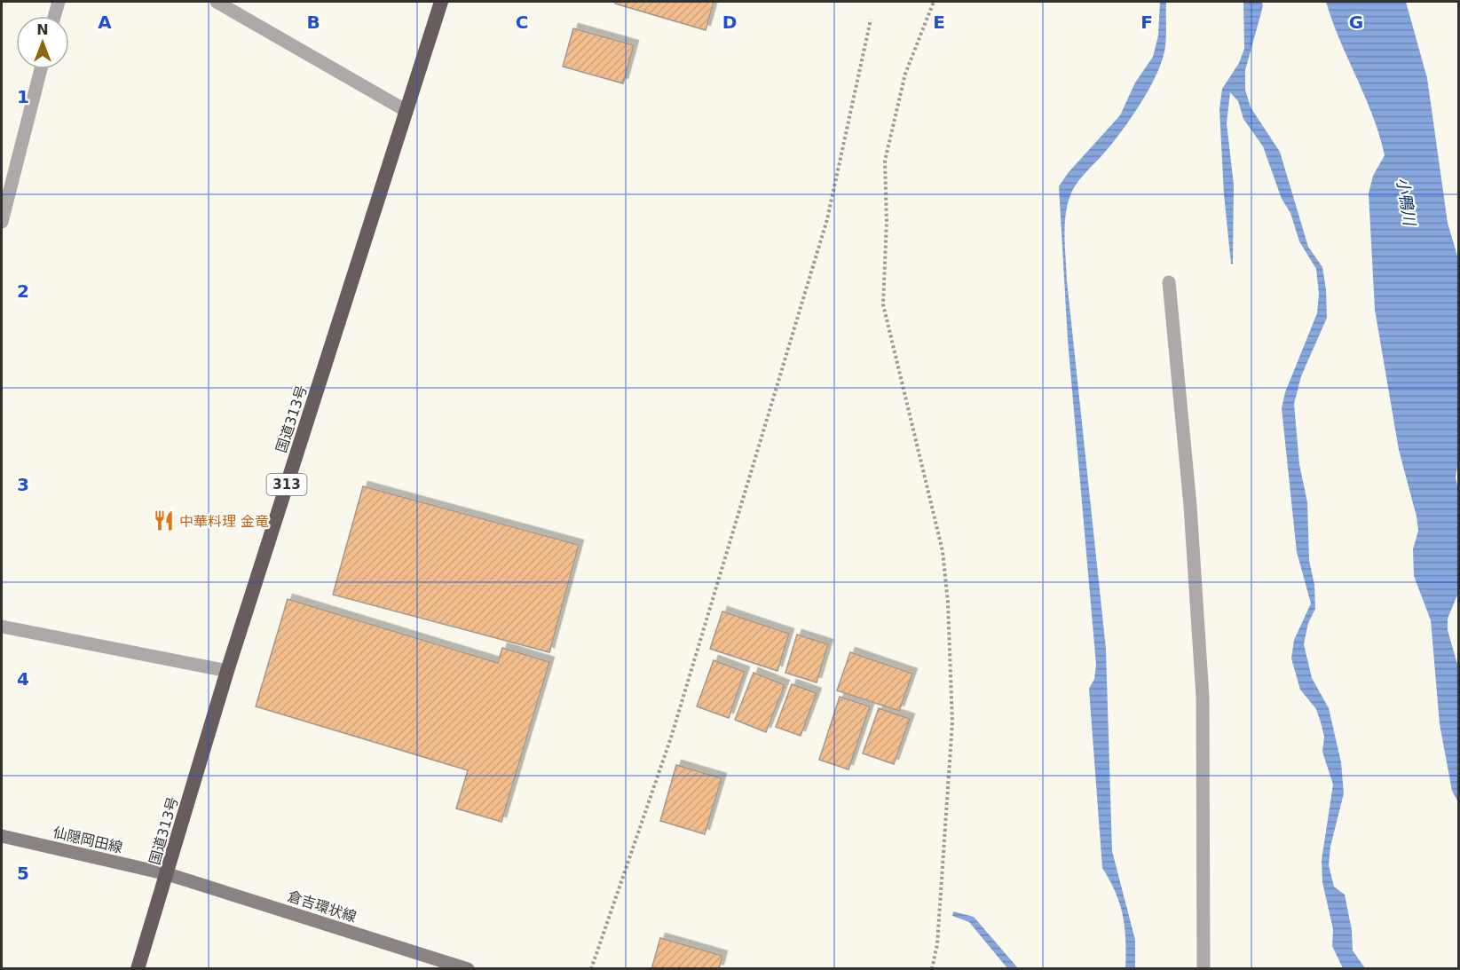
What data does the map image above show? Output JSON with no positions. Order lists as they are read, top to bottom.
{
  "streets": {
    "highway": ["国道313号", "313"],
    "main road": ["仙隠岡田線", "倉吉環状線"]
  },
  "crossings": [
    ["国道313号", "仙隠岡田線"],
    ["国道313号", "倉吉環状線"],
    ["仙隠岡田線", "倉吉環状線"]
  ],
  "water": ["小鴨川"],
  "places": {
    "restaurant": ["中華料理 金竜"]
  },
  "north": "top",
  "grid": {
    "columns": [
      "A",
      "B",
      "C",
      "D",
      "E",
      "F",
      "G"
    ],
    "rows": [
      "1",
      "2",
      "3",
      "4",
      "5"
    ]
  }
}
